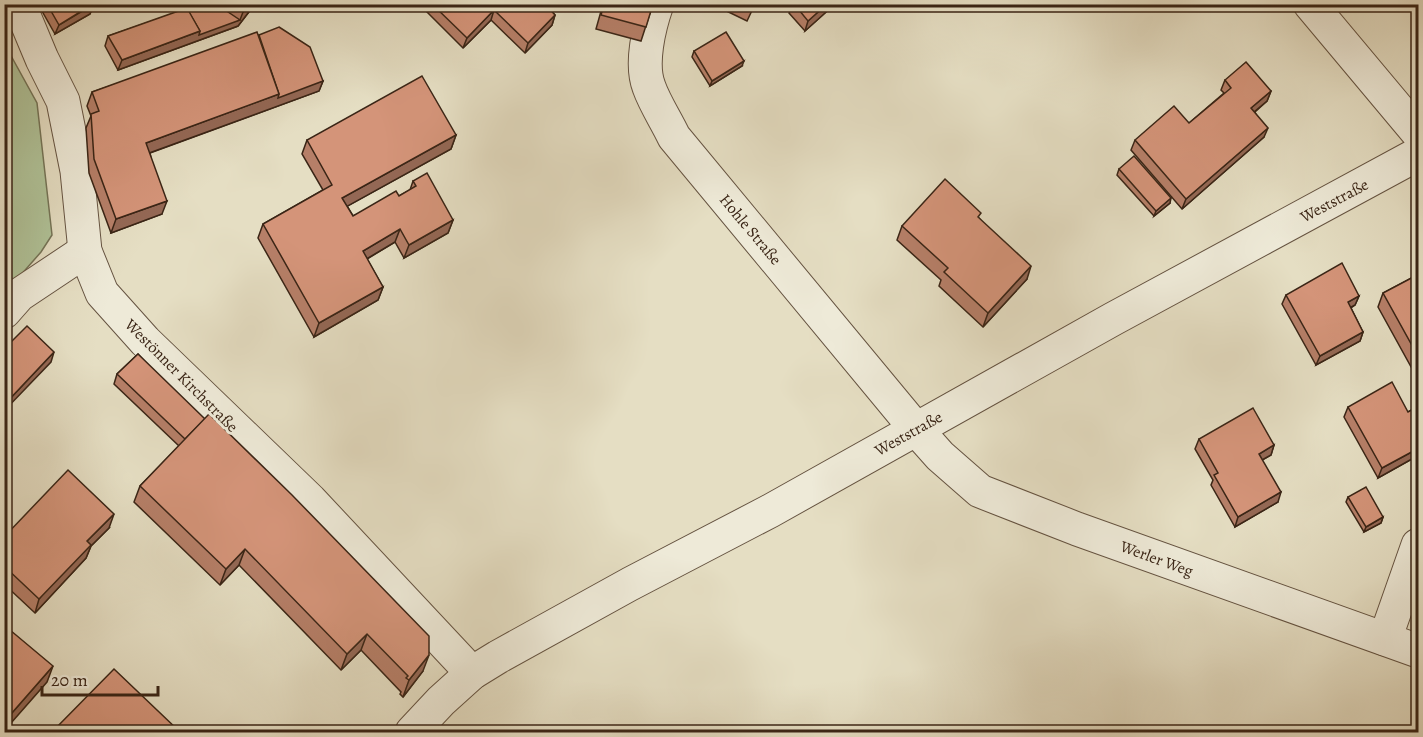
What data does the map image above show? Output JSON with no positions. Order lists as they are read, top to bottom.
{
  "streets": {
    "street": [
      "Weststraße",
      "Hohle Straße",
      "Westönner Kirchstraße",
      "Werler Weg"
    ]
  },
  "crossings": [
    ["Weststraße", "Hohle Straße"],
    ["Weststraße", "Westönner Kirchstraße"],
    ["Weststraße", "Werler Weg"],
    ["Hohle Straße", "Werler Weg"]
  ],
  "scale_bar": "20 m"
}
